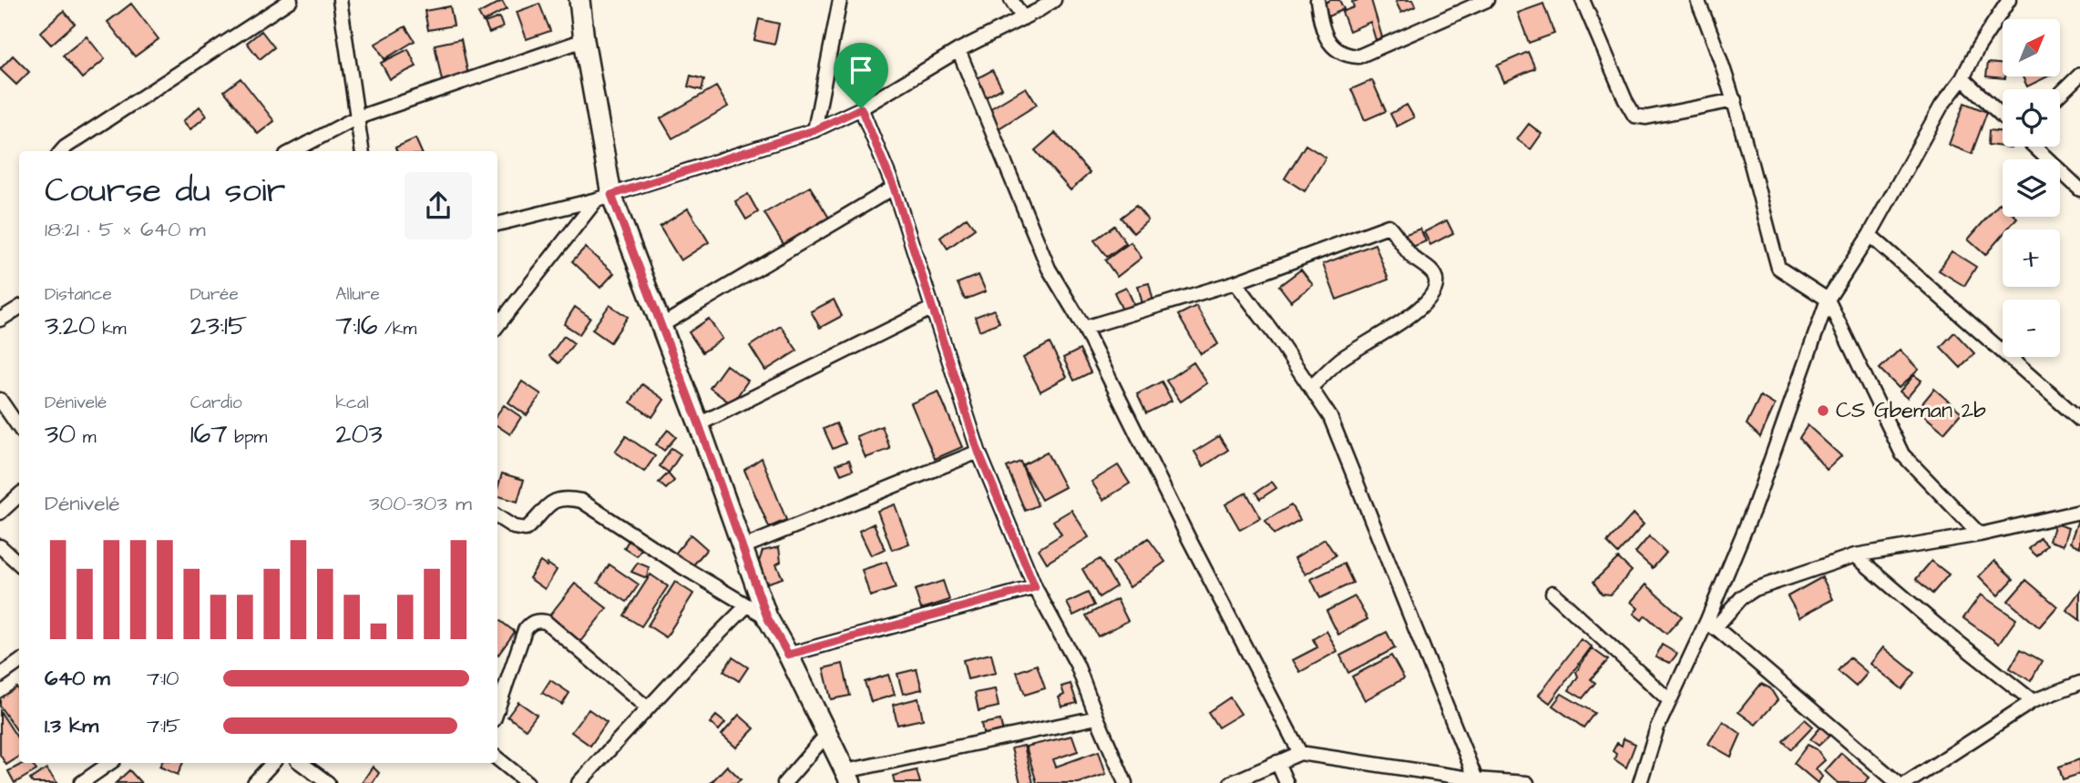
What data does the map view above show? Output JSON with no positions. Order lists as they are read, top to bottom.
{
  "places": ["CS Gbeman 2b"],
  "north": "top right",
  "page": {
    "map_buttons": ["+", "−"],
    "heading": ["Course du soir", "18:21 · 5 × 640 m"],
    "stats": [
      ["Distance", "3.20 km"],
      ["Durée", "23:15"],
      ["Allure", "7:16 /km"],
      ["Dénivelé", "30 m"],
      ["Cardio", "167 bpm"],
      ["kcal", "203"]
    ],
    "chart": ["Dénivelé", "300–303 m"],
    "list": [
      {
        "name": "640 m",
        "note": "7:10"
      },
      {
        "name": "1.3 km",
        "note": "7:15"
      }
    ]
  }
}
